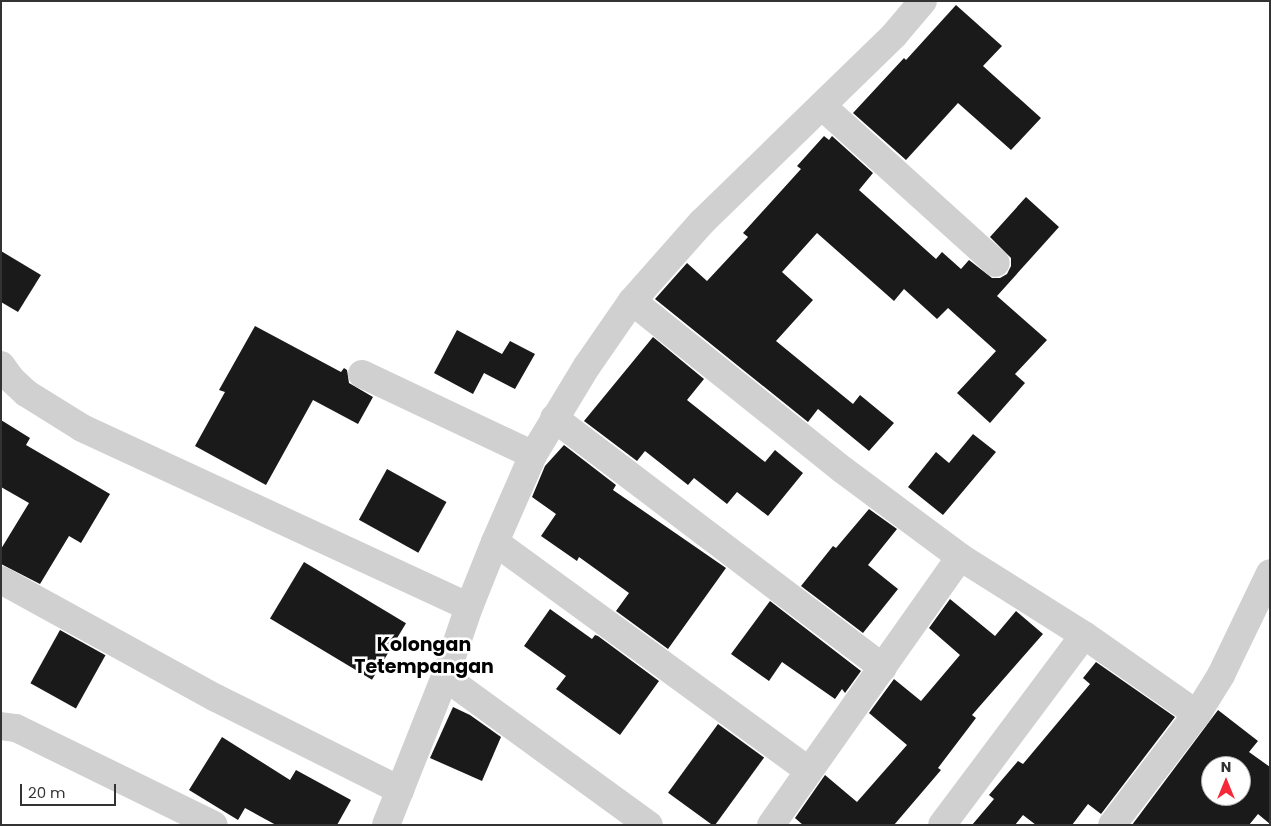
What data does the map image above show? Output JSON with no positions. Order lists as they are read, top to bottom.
{
  "districts": ["Kolongan Tetempangan"],
  "scale_bar": "20 m",
  "north": "top"
}
